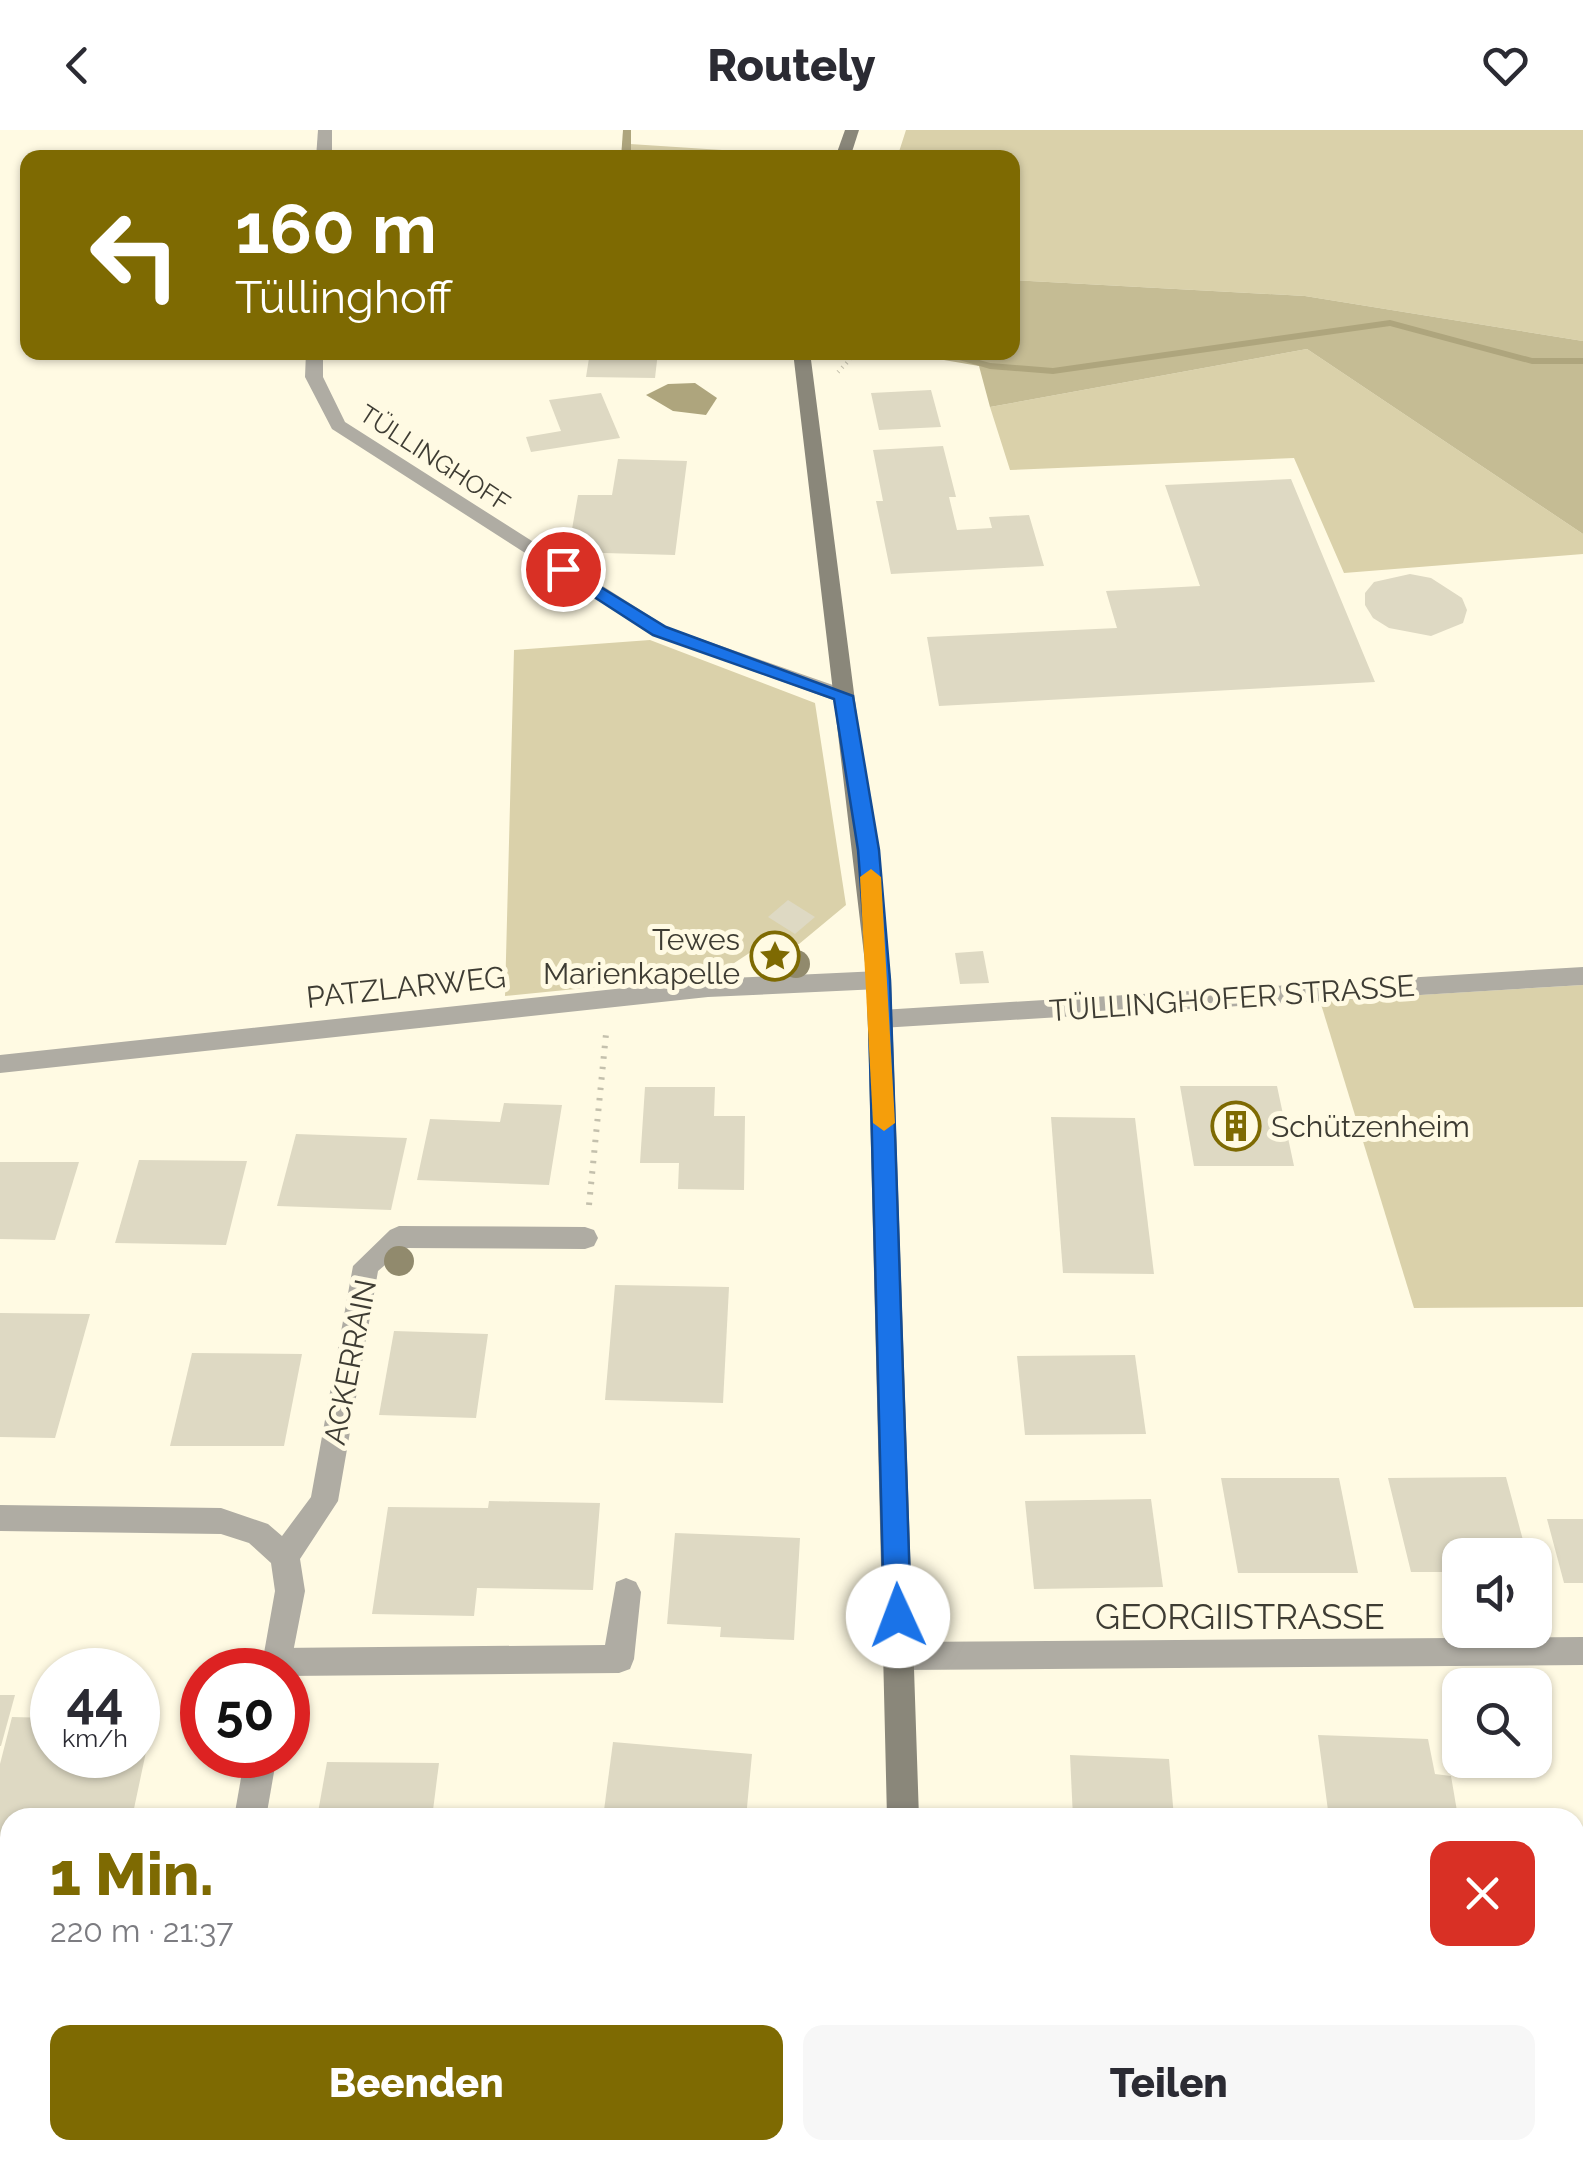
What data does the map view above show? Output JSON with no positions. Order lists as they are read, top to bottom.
{
  "streets": {
    "street": [
      "TÜLLINGHOFF",
      "PATZLARWEG",
      "TÜLLINGHOFER STRASSE",
      "ACKERRAIN",
      "GEORGIISTRASSE"
    ]
  },
  "places": {
    "place": ["Tewes Marienkapelle"],
    "building": ["Schützenheim"]
  },
  "page": {
    "header": "Routely",
    "turn": ["160 m", "Tüllinghoff"],
    "speed": "44 km/h",
    "limit": "50",
    "heading": ["1 Min.", "220 m · 21:37"],
    "buttons": ["Beenden", "Teilen"]
  }
}
